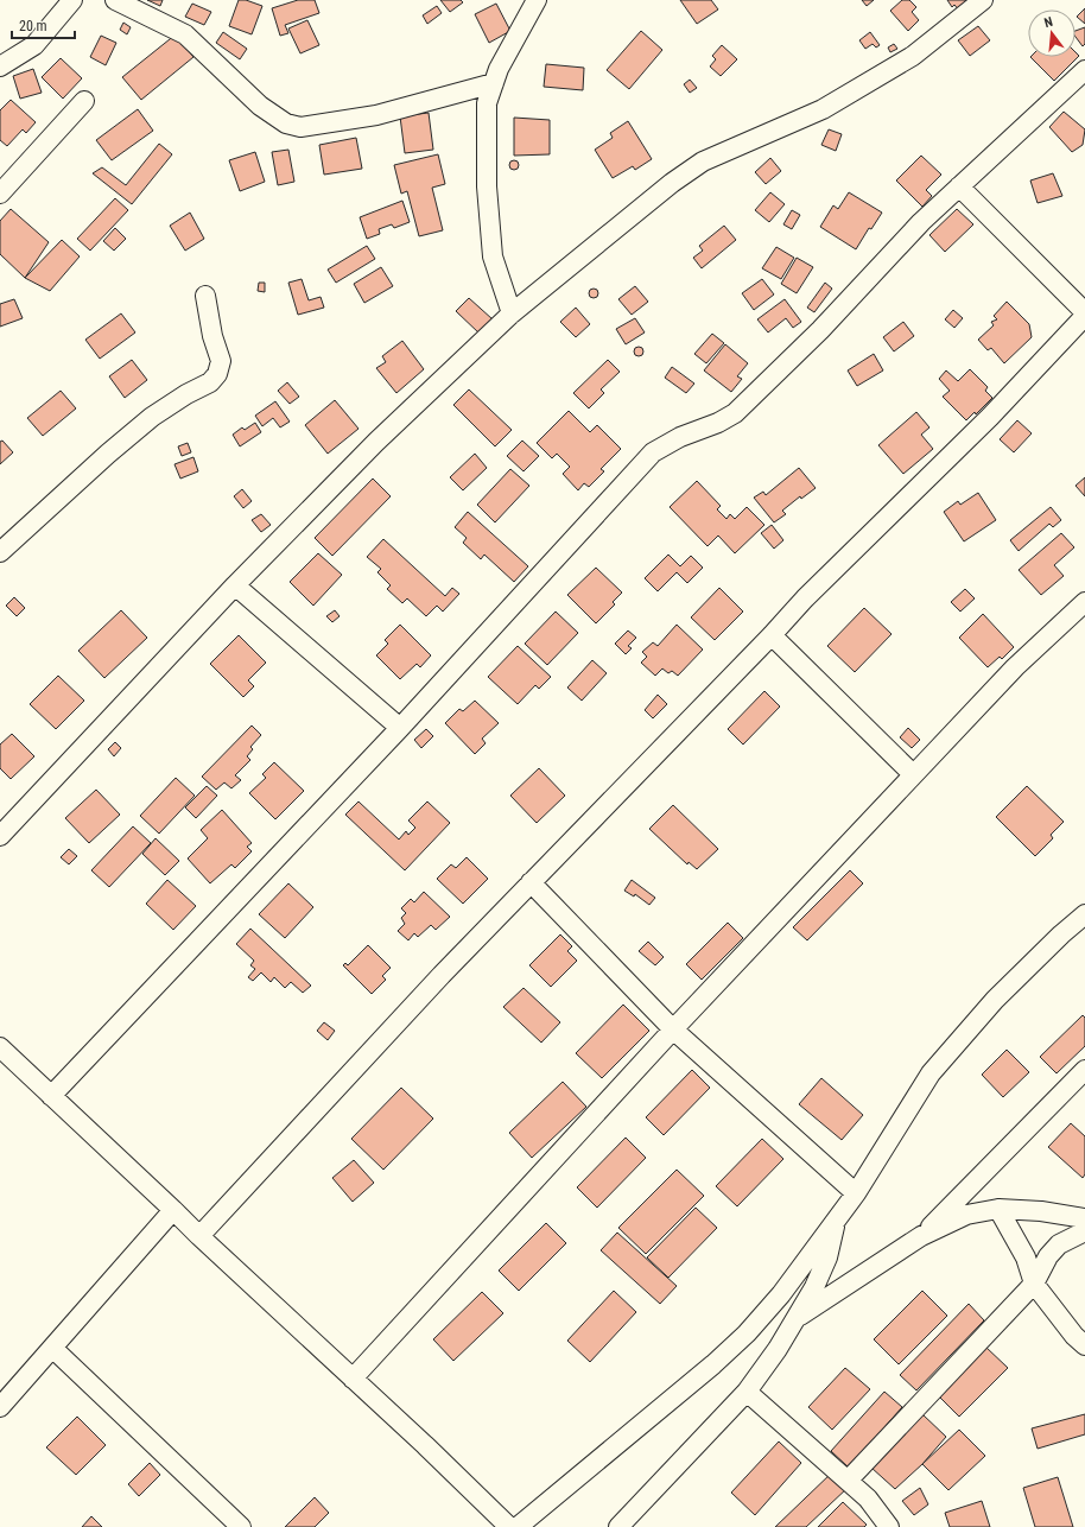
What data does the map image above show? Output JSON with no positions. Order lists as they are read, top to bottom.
{
  "scale_bar": "20 m",
  "north": "top"
}
